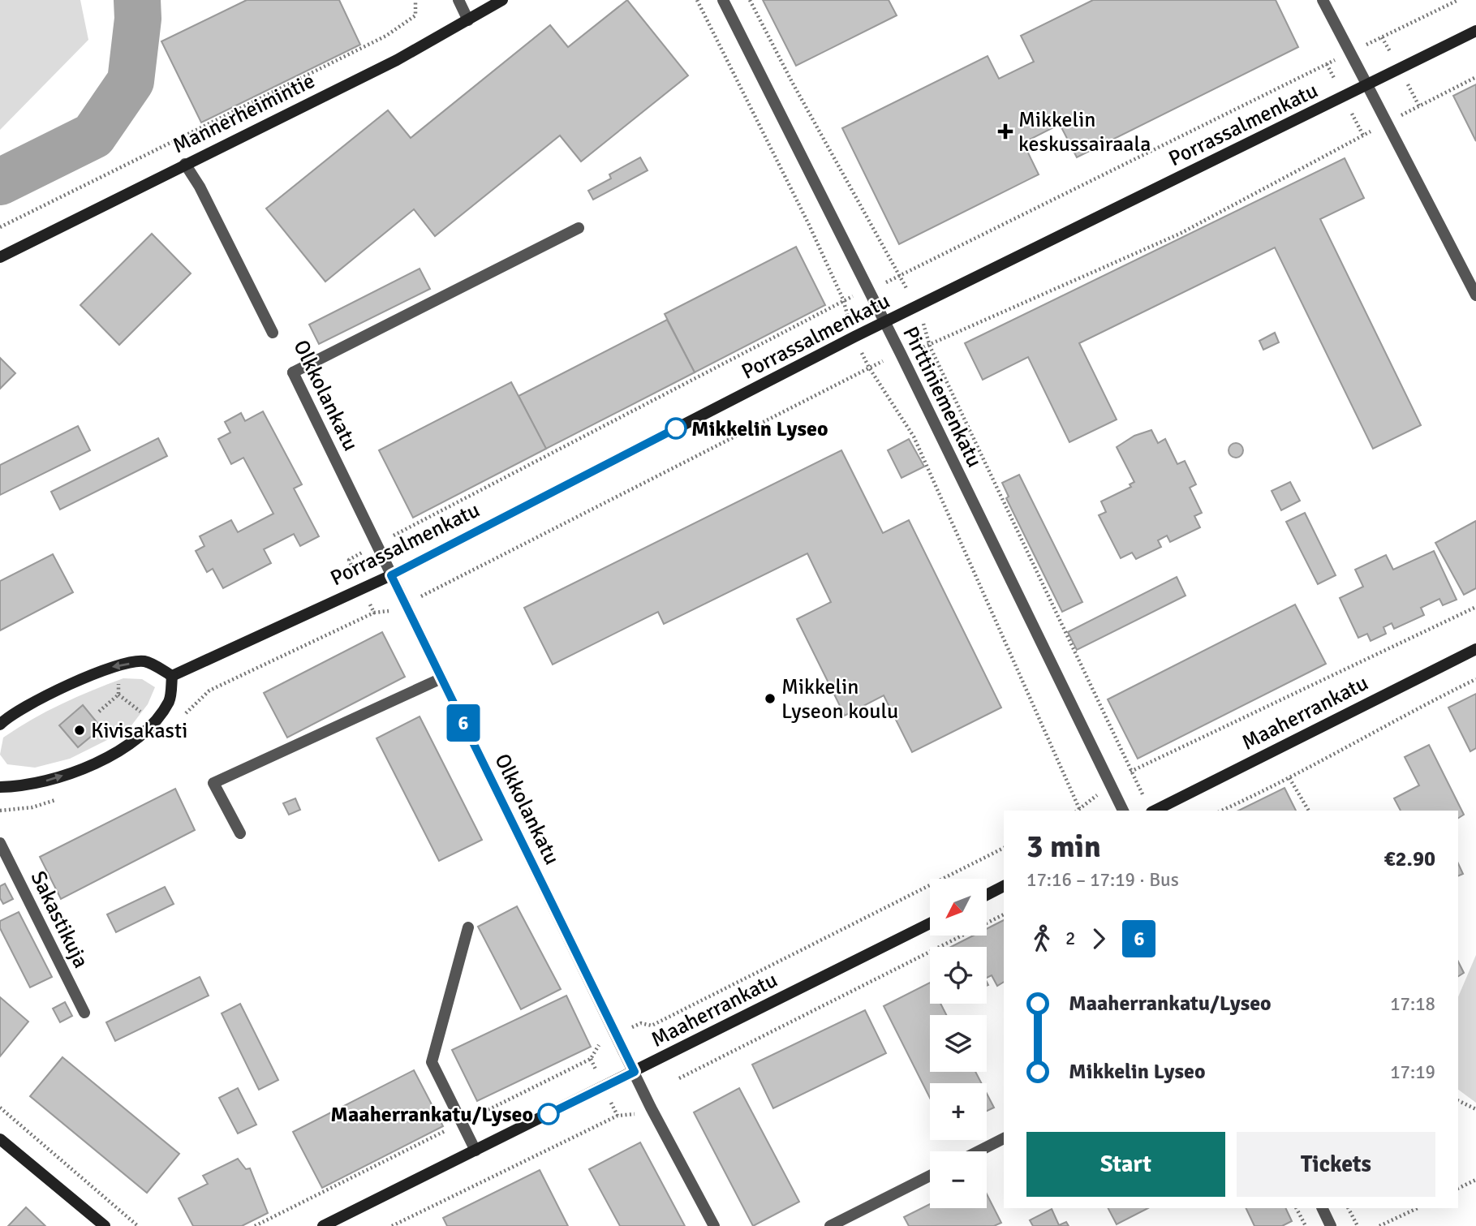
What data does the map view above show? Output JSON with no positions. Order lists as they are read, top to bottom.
{
  "streets": {
    "street": [
      "Mannerheimintie",
      "Porrassalmenkatu",
      "Olkkolankatu",
      "Pirttiniemenkatu",
      "Maaherrankatu",
      "Sakastikuja"
    ]
  },
  "crossings": [
    ["Mannerheimintie", "Olkkolankatu"],
    ["Porrassalmenkatu", "Olkkolankatu"],
    ["Porrassalmenkatu", "Pirttiniemenkatu"],
    ["Olkkolankatu", "Maaherrankatu"]
  ],
  "places": {
    "health": ["Mikkelin keskussairaala"],
    "other": [
      "Mikkelin Lyseo",
      "Mikkelin Lyseon koulu",
      "Kivisakasti",
      "Maaherrankatu/Lyseo"
    ]
  },
  "lines": ["bus line 6"],
  "north": "bottom left",
  "page": {
    "on_map": "6",
    "heading": ["3 min", "17:16 – 17:19 · Bus", "€2.90"],
    "map_buttons": ["+", "−"],
    "legs": ["2", "6"],
    "list": [
      {
        "name": "Maaherrankatu/Lyseo",
        "value": "17:18"
      },
      {
        "name": "Mikkelin Lyseo",
        "value": "17:19"
      }
    ],
    "buttons": ["Start", "Tickets"]
  }
}
